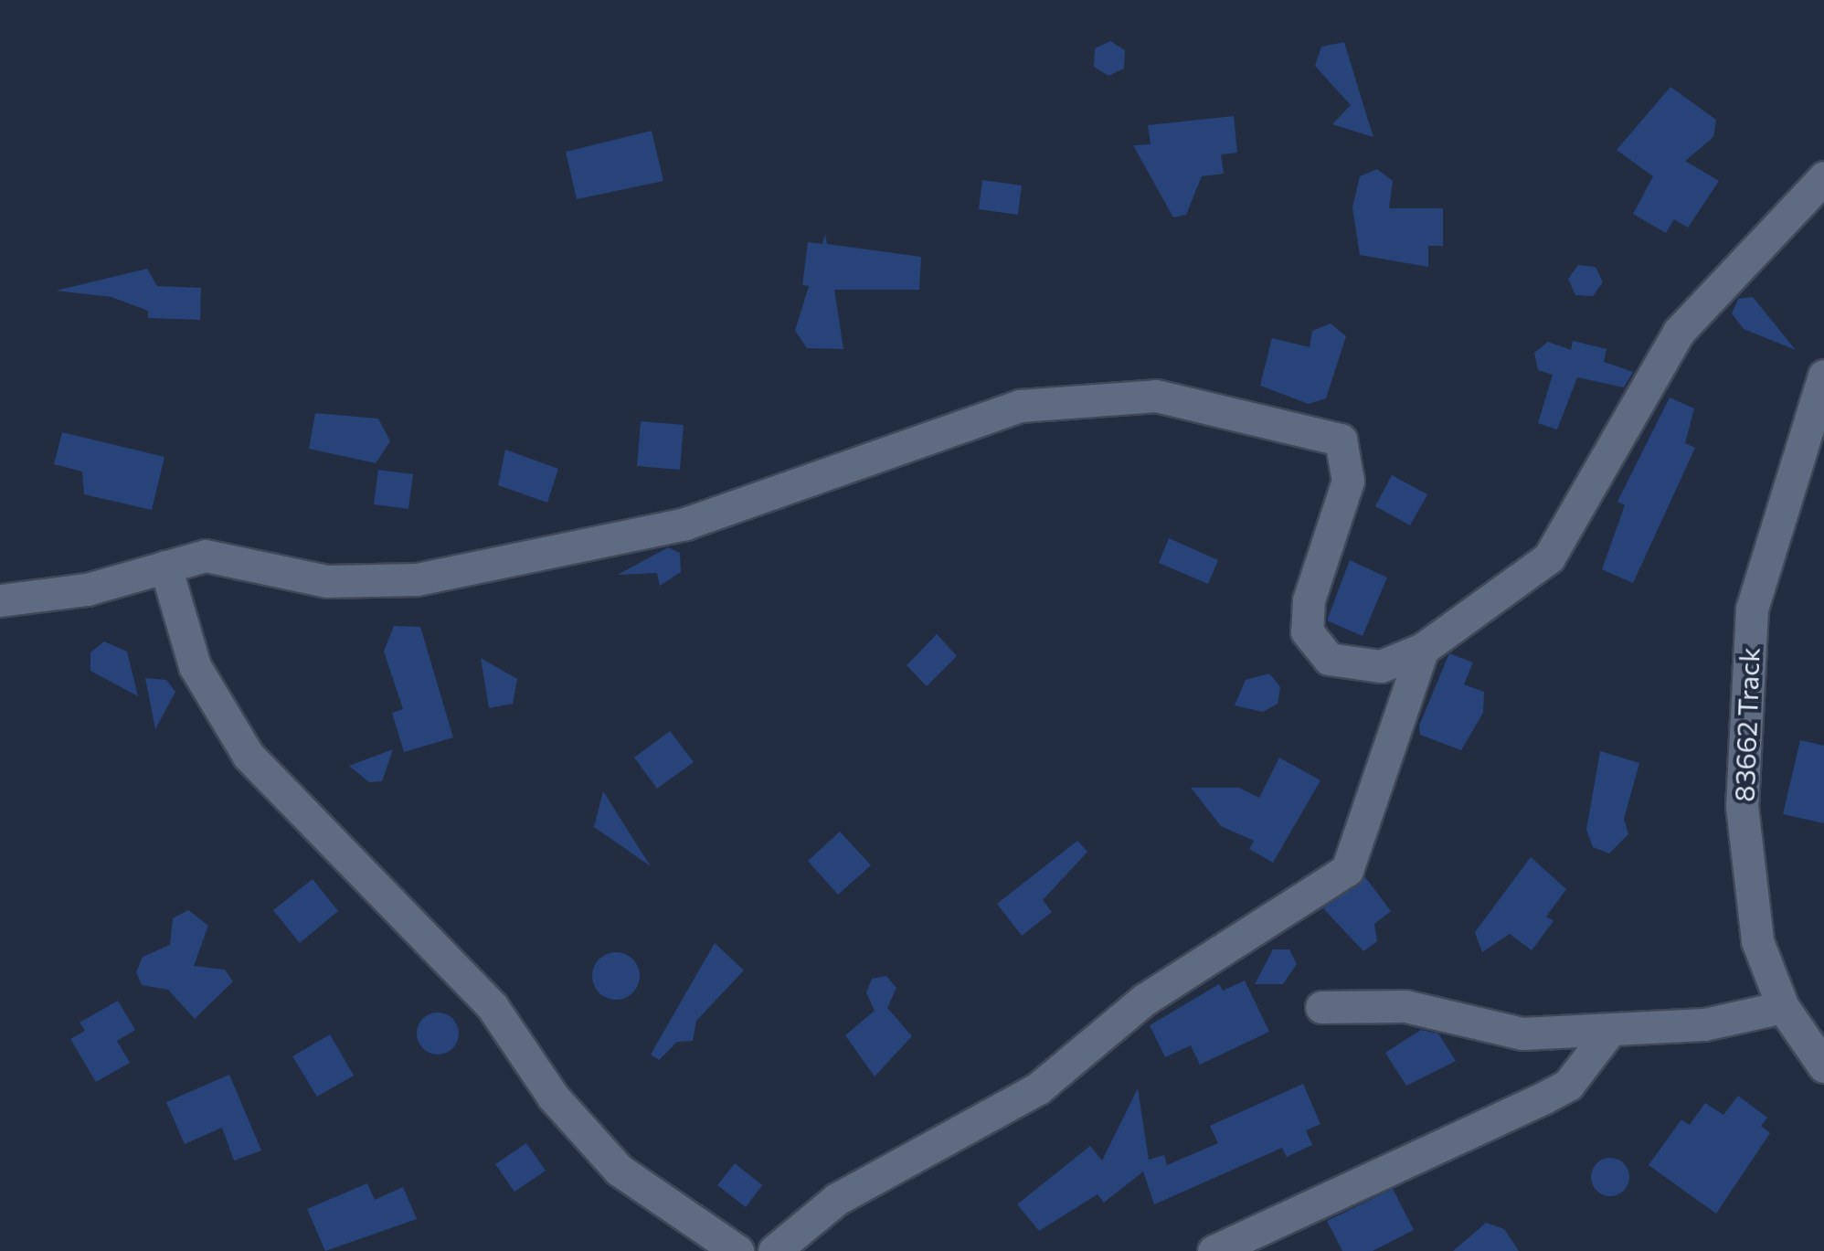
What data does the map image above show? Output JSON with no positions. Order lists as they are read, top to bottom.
{
  "streets": {
    "street": ["83662 Track"]
  }
}
